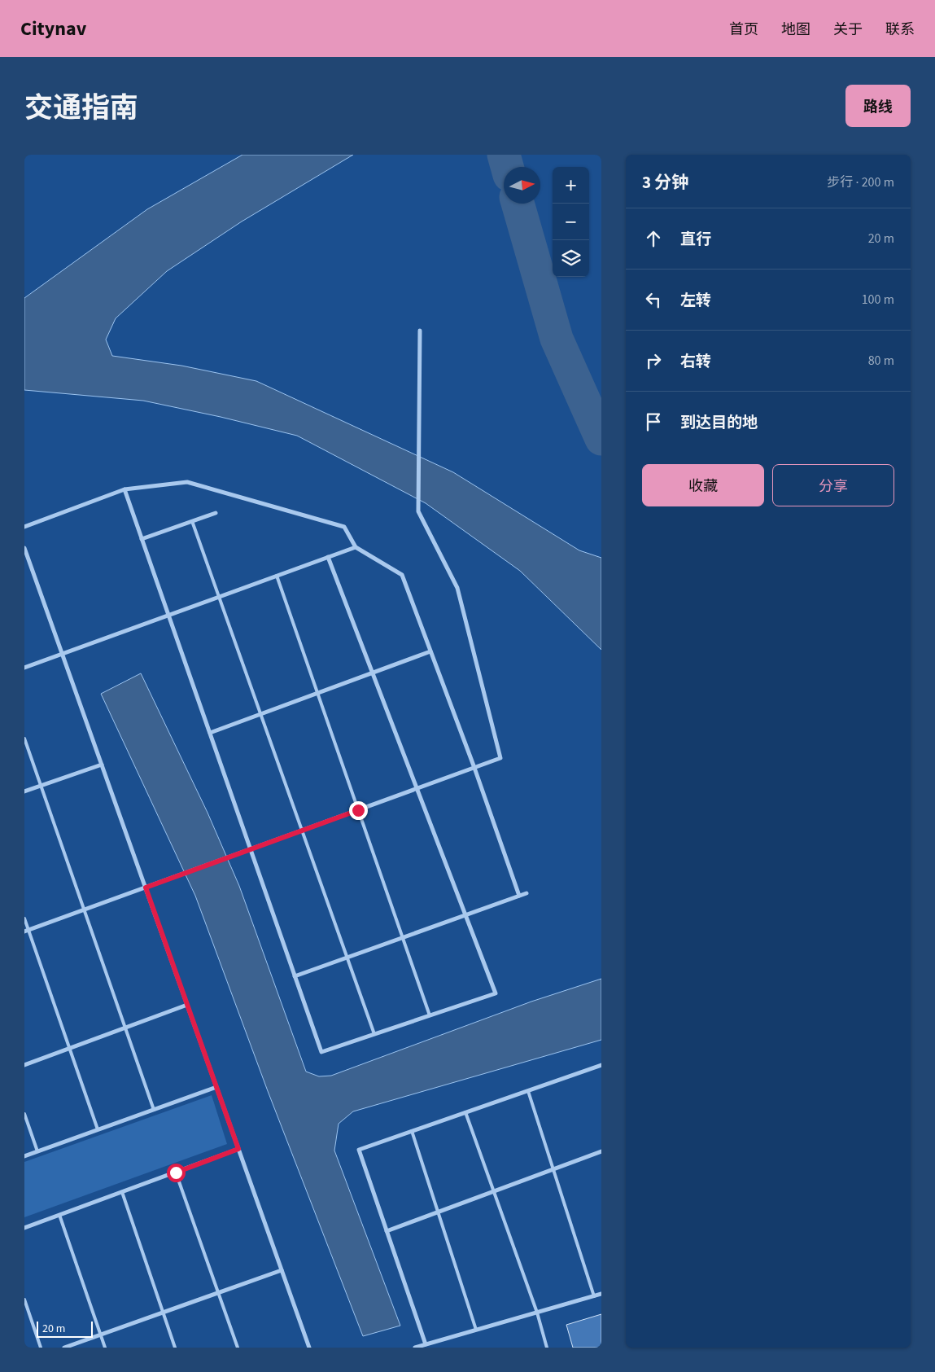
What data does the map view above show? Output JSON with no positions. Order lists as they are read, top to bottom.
{
  "scale_bar": "20 m",
  "north": "right",
  "page": {
    "header": "Citynav",
    "nav": [
      "首页",
      "地图",
      "关于",
      "联系"
    ],
    "title": "交通指南",
    "buttons": [
      "路线",
      ["收藏", "分享"]
    ],
    "heading": ["3 分钟", "步行 · 200 m"],
    "map_buttons": ["+", "−"],
    "list": [
      ["直行", "20 m"],
      ["左转", "100 m"],
      ["右转", "80 m"],
      "到达目的地"
    ],
    "scale": "20 m"
  }
}
